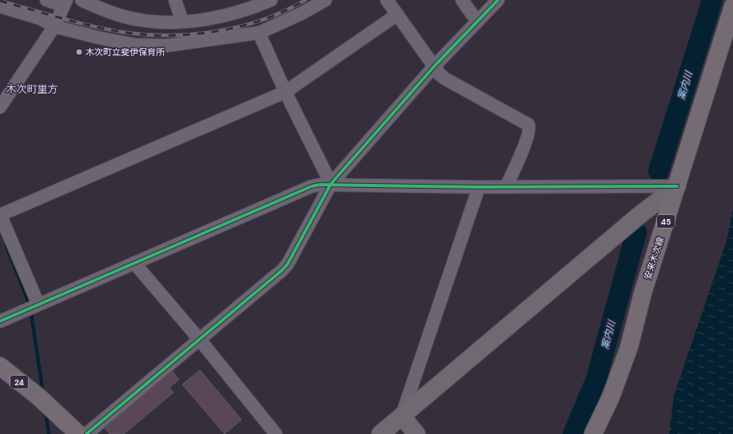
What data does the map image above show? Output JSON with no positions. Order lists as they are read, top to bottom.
{
  "streets": {
    "main road": ["45", "安来木次線", "24"]
  },
  "districts": ["木次町里方"],
  "water": ["案内川"],
  "places": ["木次町立斐伊保育所"]
}
